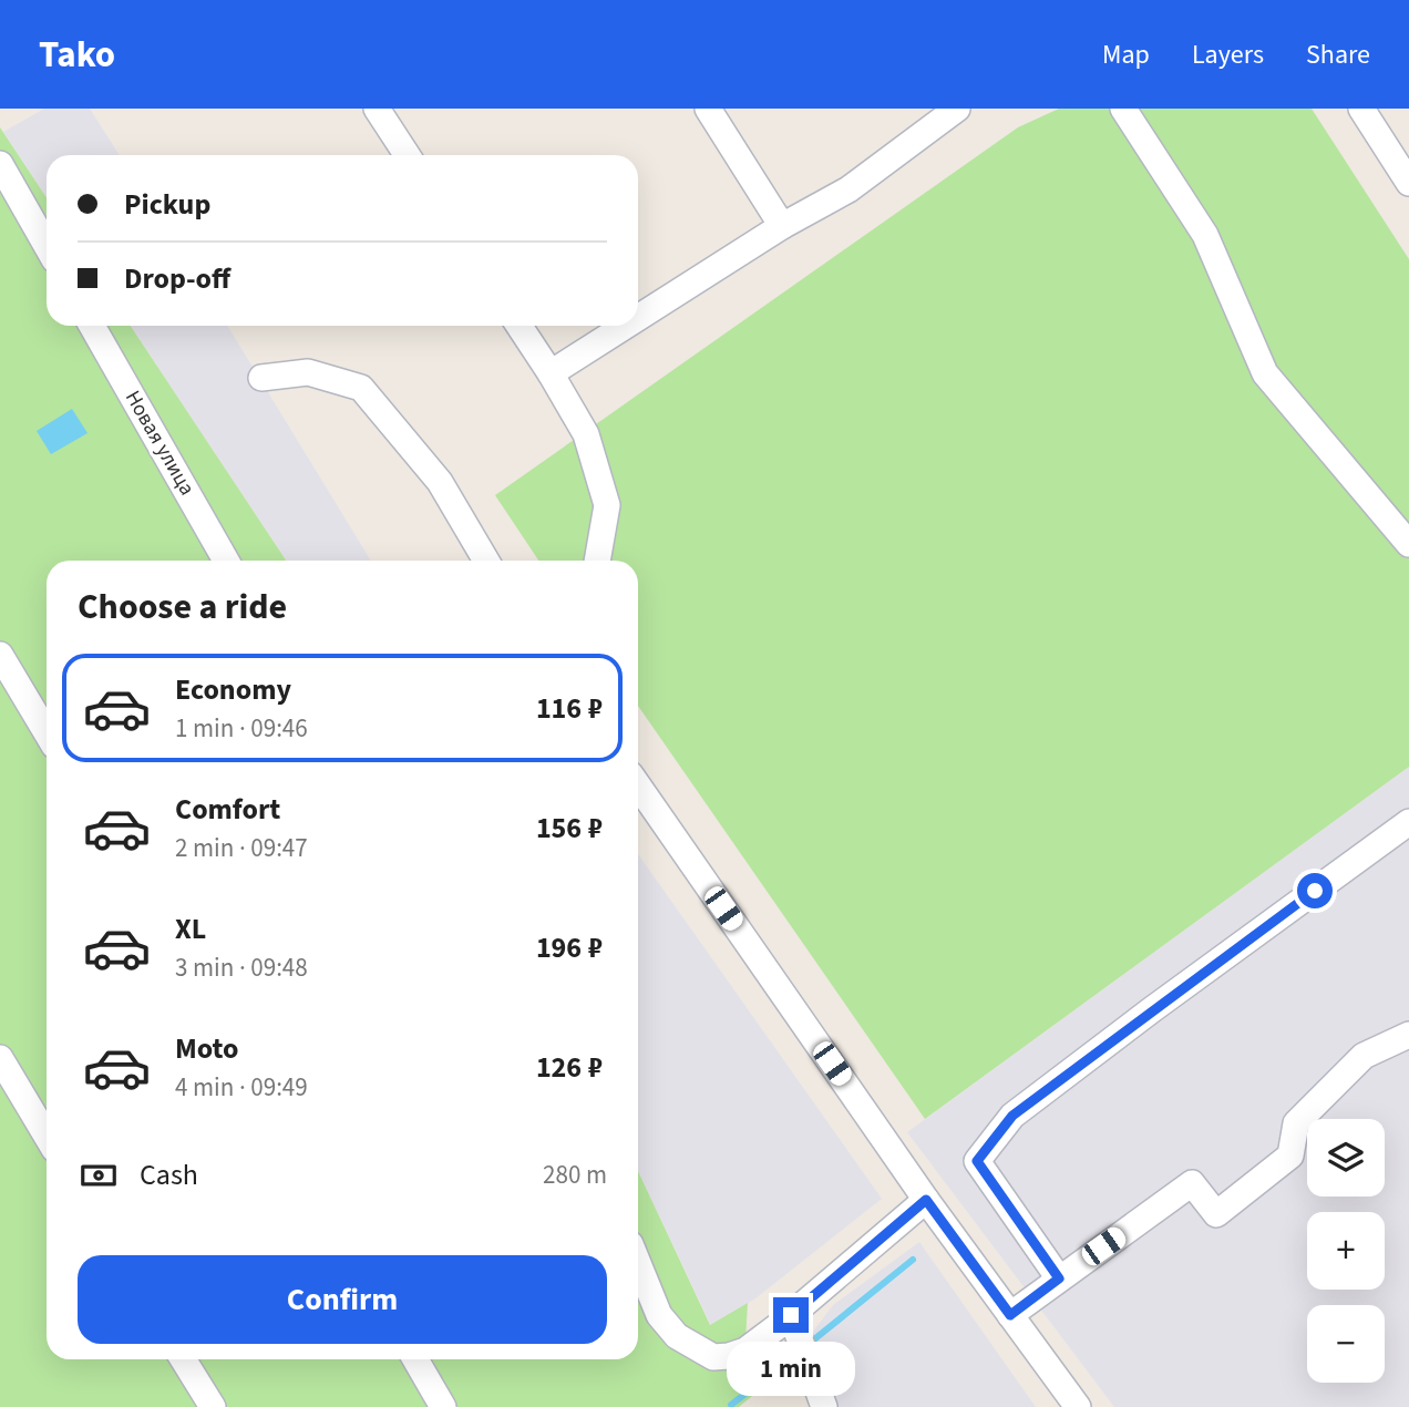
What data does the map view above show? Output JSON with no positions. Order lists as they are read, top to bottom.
{
  "streets": {
    "street": ["Новая улица"]
  },
  "page": {
    "header": "Tako",
    "nav": ["Map", "Layers", "Share"],
    "banner": ["Pickup", "Drop-off"],
    "heading": "Choose a ride",
    "list": [
      {
        "name": "Economy",
        "note": "1 min · 09:46",
        "value": "116 ₽"
      },
      {
        "name": "Comfort",
        "note": "2 min · 09:47",
        "value": "156 ₽"
      },
      {
        "name": "XL",
        "note": "3 min · 09:48",
        "value": "196 ₽"
      },
      {
        "name": "Moto",
        "note": "4 min · 09:49",
        "value": "126 ₽"
      }
    ],
    "map_buttons": ["+", "−"],
    "pay": ["Cash", "280 m"],
    "buttons": "Confirm",
    "bubble": "1 min"
  }
}
